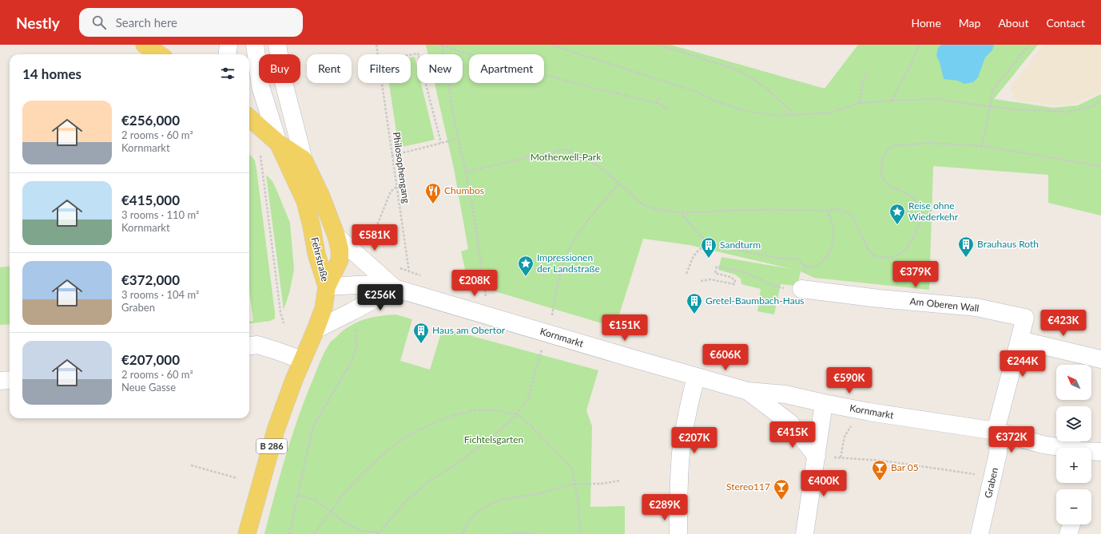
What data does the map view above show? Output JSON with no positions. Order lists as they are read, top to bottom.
{
  "streets": {
    "main road": ["Fehrstraße", "B 286"],
    "street": ["Am Oberen Wall", "Kornmarkt", "Graben"],
    "path": ["Philosophengang"]
  },
  "crossings": [
    ["Philosophengang", "Kornmarkt"],
    ["Fehrstraße", "Kornmarkt"],
    ["Fehrstraße", "B 286"],
    ["Am Oberen Wall", "Kornmarkt"],
    ["Am Oberen Wall", "Graben"],
    ["Kornmarkt", "B 286"],
    ["Kornmarkt", "Graben"]
  ],
  "parks": ["Motherwell-Park", "Fichtelsgarten"],
  "places": {
    "restaurant": ["Chumbos"],
    "place": ["Reise ohne Wiederkehr", "Impressionen der Landstraße"],
    "building": [
      "Brauhaus Roth",
      "Sandturm",
      "Gretel-Baumbach-Haus",
      "Haus am Obertor"
    ],
    "bar": ["Bar 05", "Stereo117"]
  },
  "north": "top left",
  "page": {
    "header": "Nestly",
    "search": "Search here",
    "nav": [
      "Home",
      "Map",
      "About",
      "Contact"
    ],
    "chip": [
      "Buy",
      "Rent",
      "Filters",
      "New",
      "Apartment"
    ],
    "heading": "14 homes",
    "list": [
      {
        "name": "€256,000",
        "note": "2 rooms · 60 m² · Kornmarkt"
      },
      {
        "name": "€415,000",
        "note": "3 rooms · 110 m² · Kornmarkt"
      },
      {
        "name": "€372,000",
        "note": "3 rooms · 104 m² · Graben"
      },
      {
        "name": "€207,000",
        "note": "2 rooms · 60 m² · Neue Gasse"
      }
    ],
    "price": [
      "€581K",
      "€379K",
      "€208K",
      "€256K",
      "€423K",
      "€151K",
      "€606K",
      "€244K",
      "€590K",
      "€415K",
      "€372K",
      "€207K",
      "€400K",
      "€289K"
    ],
    "map_buttons": ["+", "−"]
  }
}
